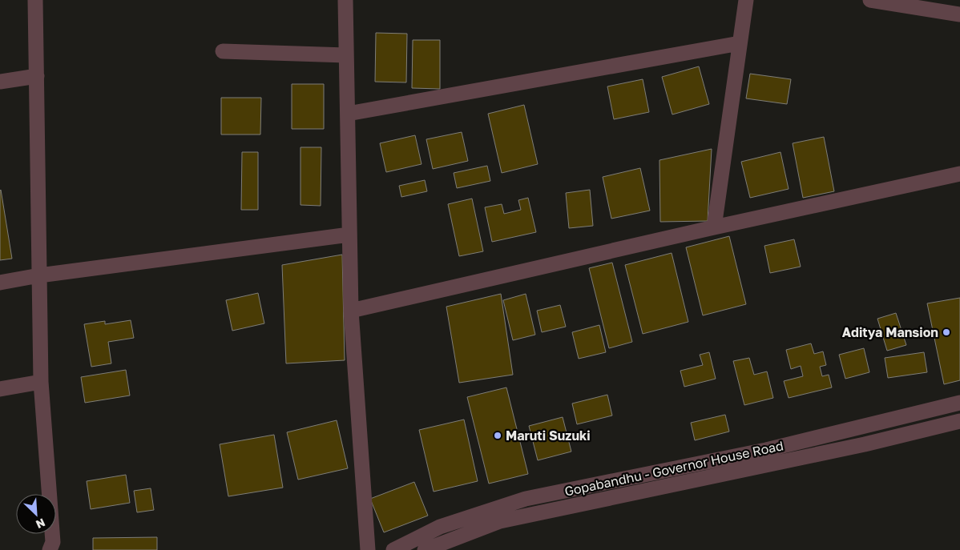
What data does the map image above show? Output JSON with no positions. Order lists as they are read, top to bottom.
{
  "streets": {
    "street": ["Gopabandhu - Governor House Road"]
  },
  "places": ["Aditya Mansion", "Maruti Suzuki"],
  "north": "bottom right"
}
